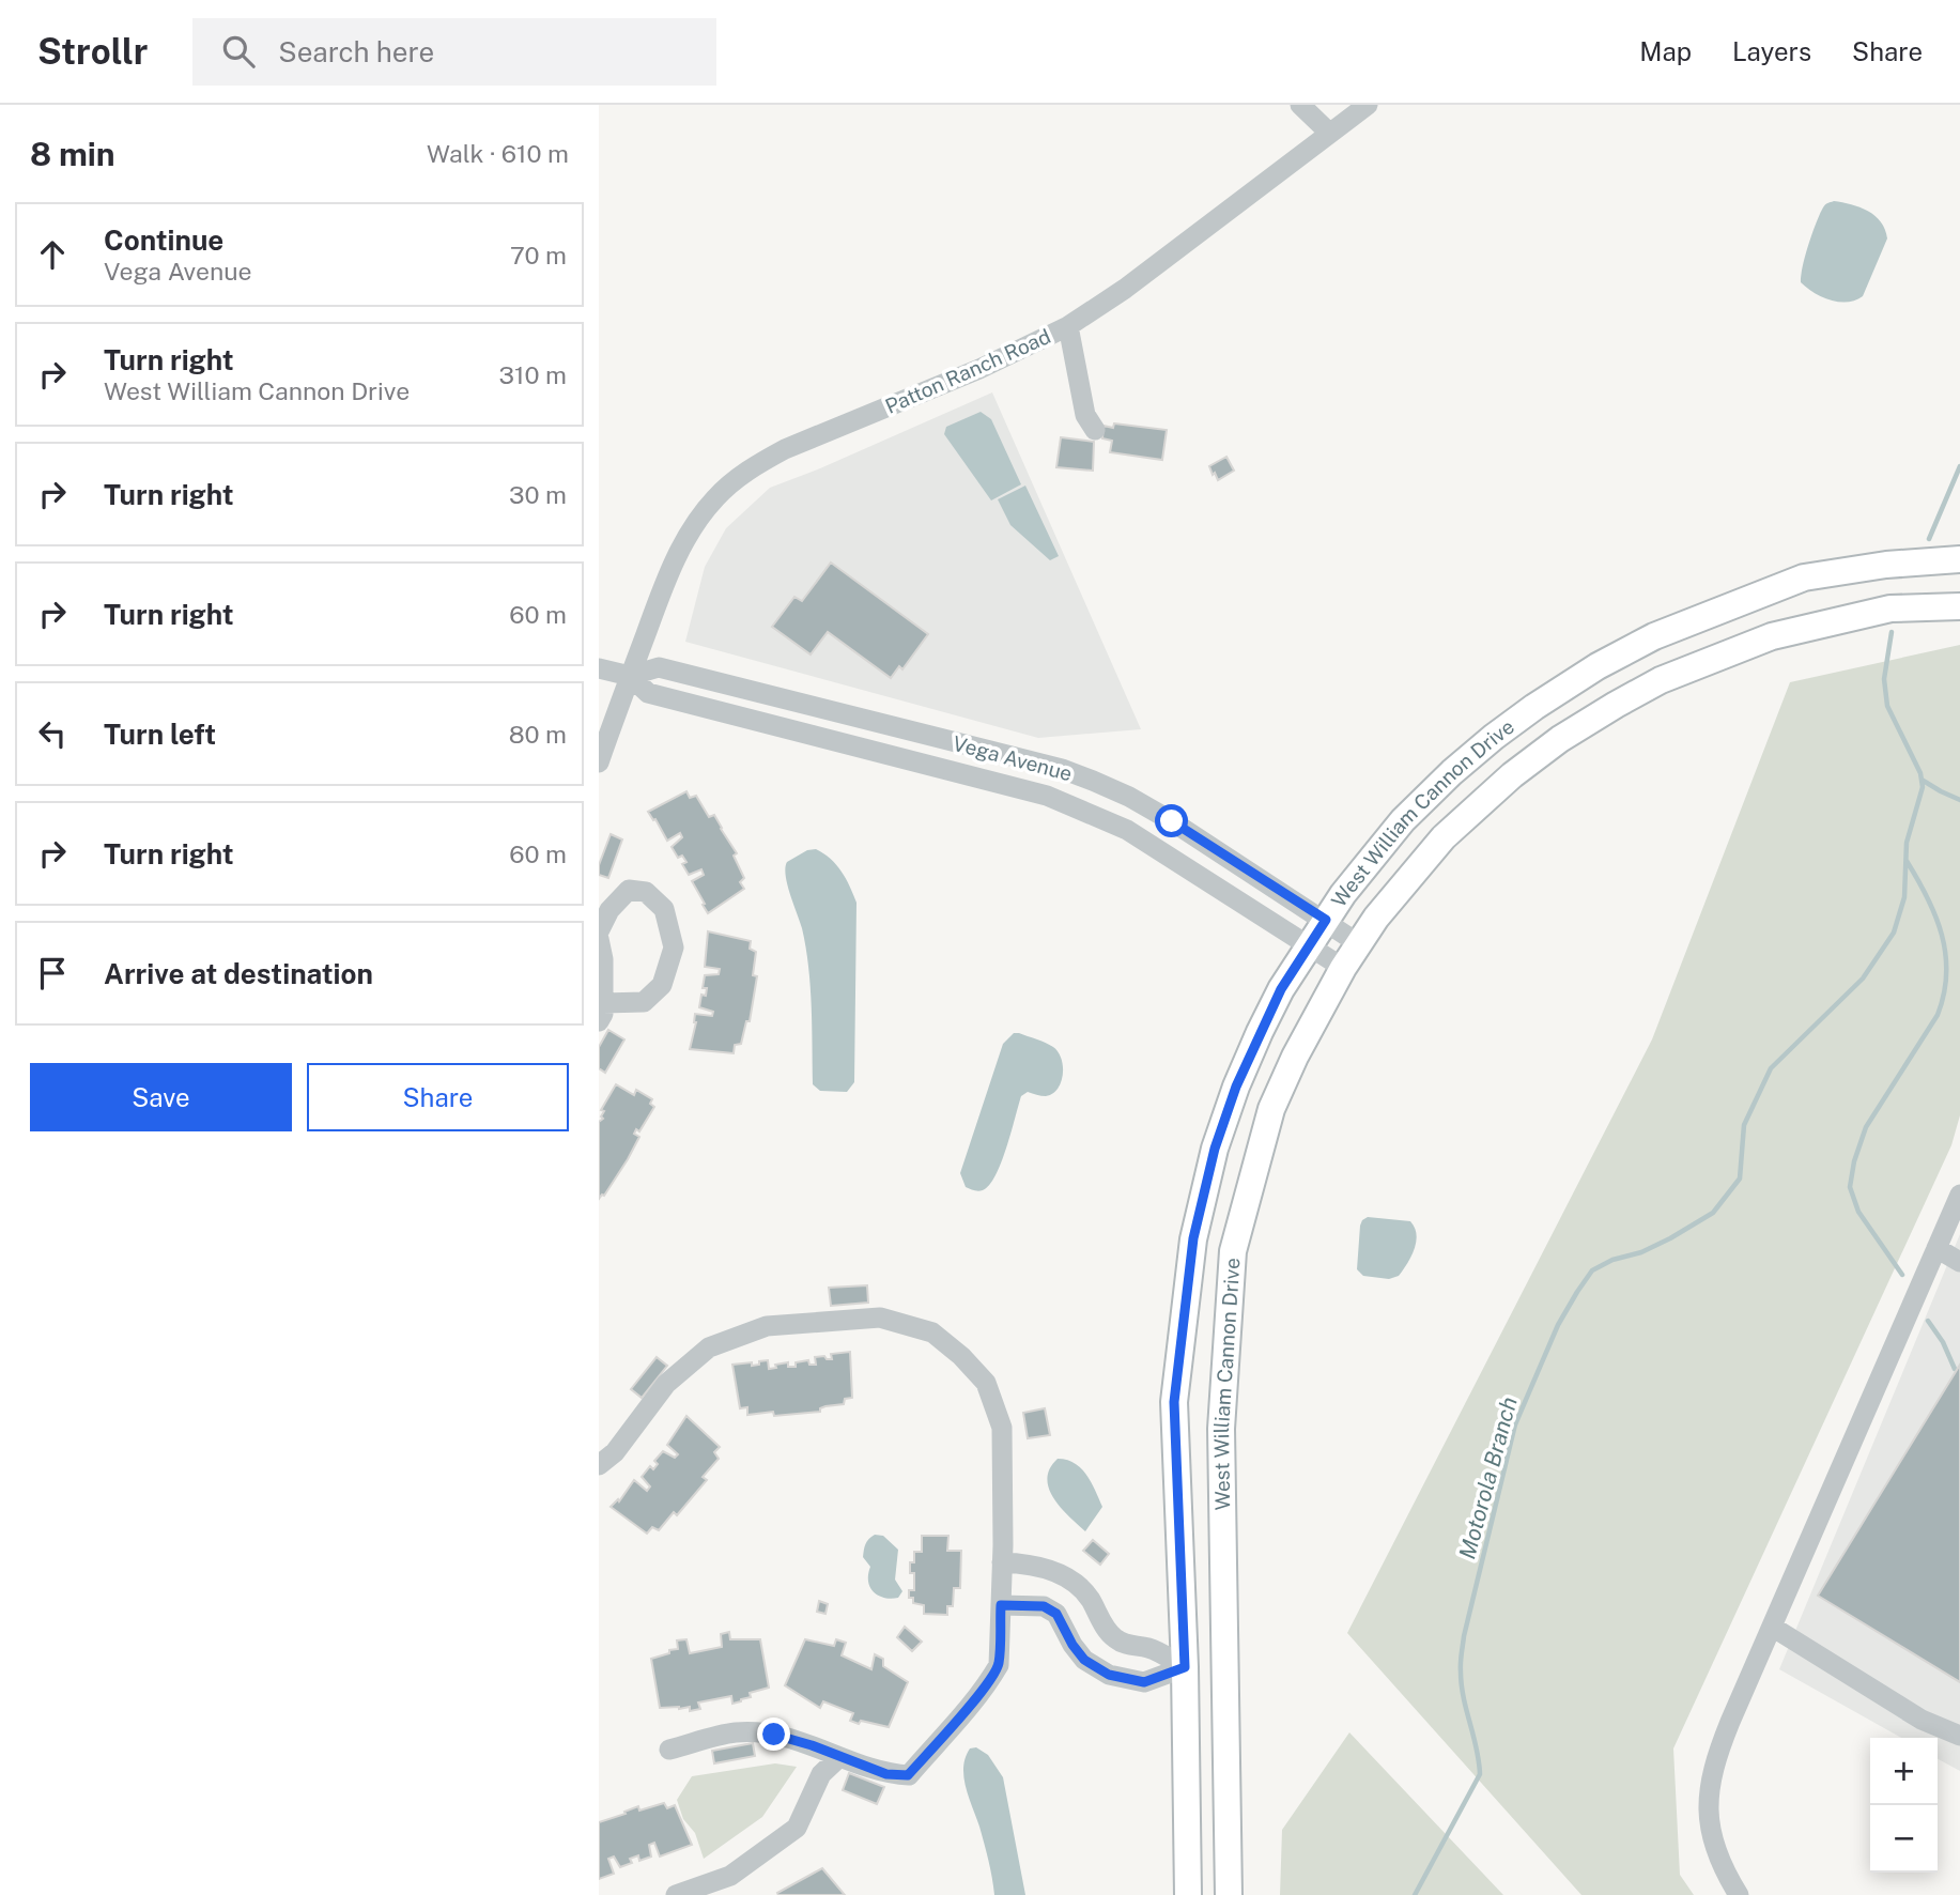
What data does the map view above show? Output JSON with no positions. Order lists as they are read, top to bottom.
{
  "streets": {
    "main road": ["West William Cannon Drive"],
    "street": ["Patton Ranch Road", "Vega Avenue"]
  },
  "crossings": [
    ["Patton Ranch Road", "Vega Avenue"],
    ["Vega Avenue", "West William Cannon Drive"]
  ],
  "water": ["Motorola Branch"],
  "page": {
    "header": "Strollr",
    "search": "Search here",
    "nav": ["Map", "Layers", "Share"],
    "heading": ["8 min", "Walk · 610 m"],
    "list": [
      ["Continue", "Vega Avenue", "70 m"],
      ["Turn right", "West William Cannon Drive", "310 m"],
      ["Turn right", "30 m"],
      ["Turn right", "60 m"],
      ["Turn left", "80 m"],
      ["Turn right", "60 m"],
      "Arrive at destination"
    ],
    "buttons": ["Save", "Share"],
    "map_buttons": ["+", "−"]
  }
}
